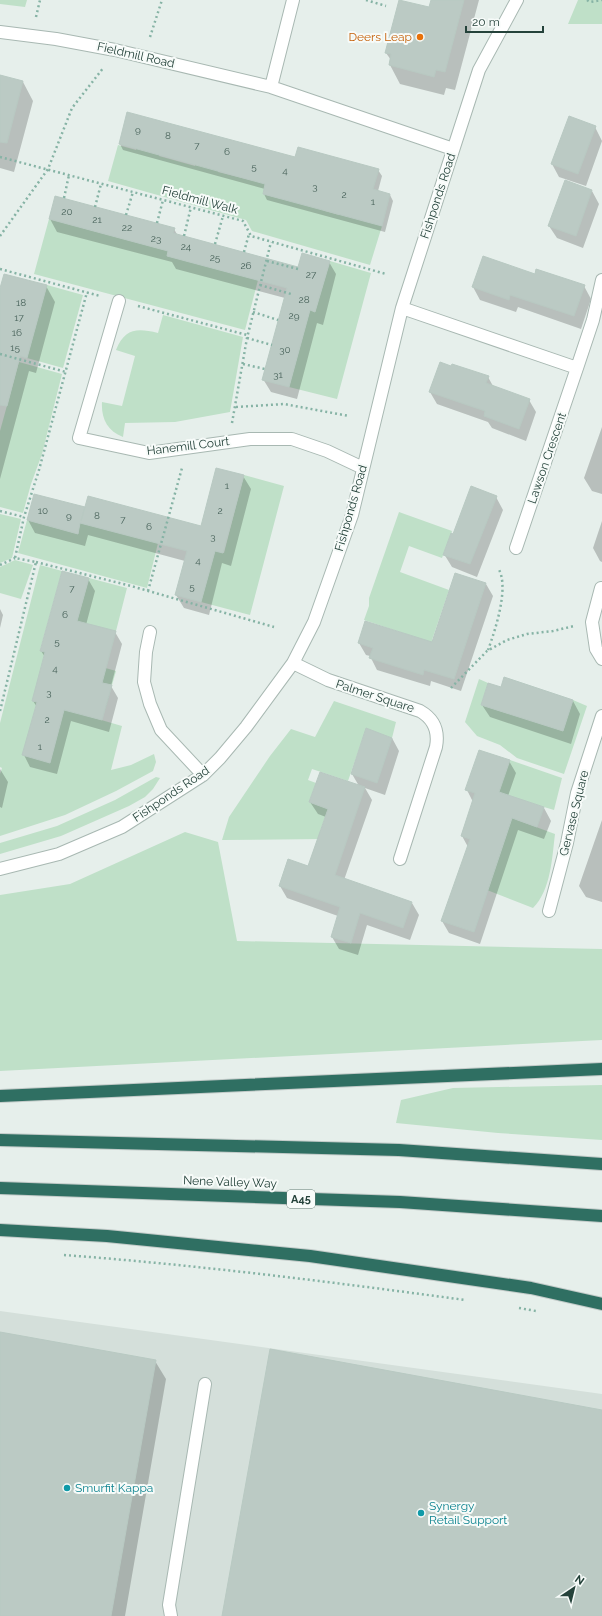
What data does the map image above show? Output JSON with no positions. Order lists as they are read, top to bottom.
{
  "streets": {
    "highway": ["Nene Valley Way", "A45"],
    "street": [
      "Fieldmill Road",
      "Fishponds Road",
      "Hanemill Court",
      "Lawson Crescent",
      "Palmer Square",
      "Gervase Square"
    ],
    "path": ["Fieldmill Walk"]
  },
  "crossings": [
    ["Fieldmill Road", "Fishponds Road"],
    ["Fishponds Road", "Hanemill Court"],
    ["Fishponds Road", "Palmer Square"]
  ],
  "places": ["Deers Leap", "Smurfit Kappa", "Synergy Retail Support"],
  "house_numbers": [
    "9",
    "8",
    "7",
    "6",
    "5",
    "4",
    "3",
    "2",
    "1",
    "20",
    "21",
    "22",
    "23",
    "24",
    "25",
    "26",
    "27",
    "28",
    "18",
    "29",
    "17",
    "16",
    "15",
    "30",
    "31",
    "1",
    "10",
    "2",
    "9",
    "8",
    "7",
    "6",
    "3",
    "4",
    "5",
    "7",
    "6",
    "5",
    "4",
    "3",
    "2",
    "1"
  ],
  "scale_bar": "20 m",
  "north": "top right"
}
